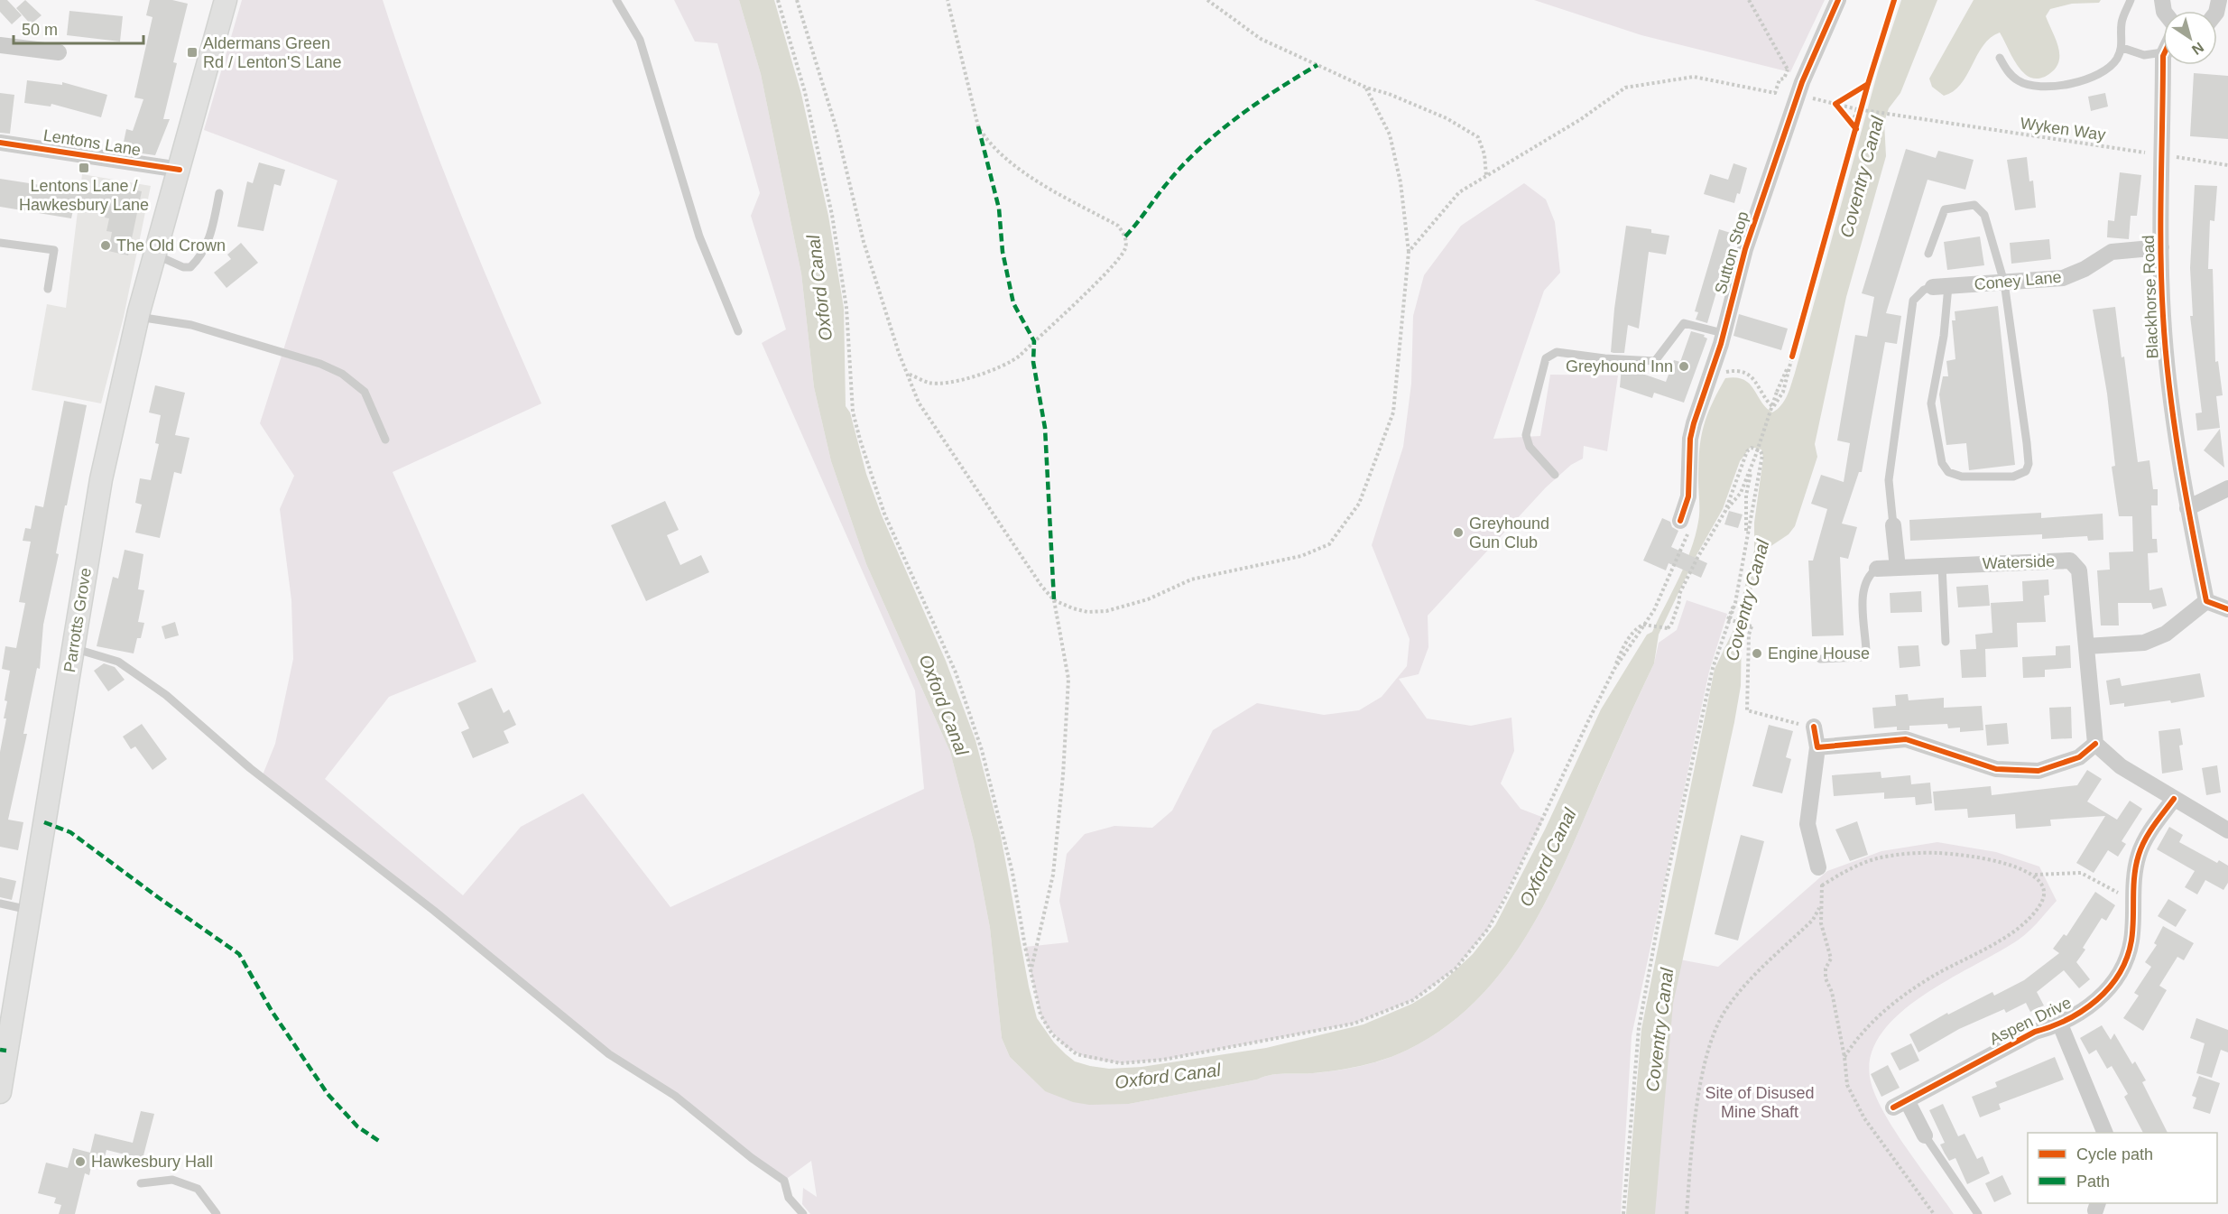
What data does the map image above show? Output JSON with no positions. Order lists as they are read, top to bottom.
{
  "streets": {
    "main road": ["Parrotts Grove"],
    "street": [
      "Lentons Lane",
      "Sutton Stop",
      "Coney Lane",
      "Blackhorse Road",
      "Waterside",
      "Aspen Drive"
    ],
    "path": ["Wyken Way"]
  },
  "crossings": [
    ["Wyken Way", "Blackhorse Road"],
    ["Lentons Lane", "Parrotts Grove"],
    ["Coney Lane", "Blackhorse Road"]
  ],
  "water": ["Coventry Canal", "Oxford Canal"],
  "parks": ["Site of Disused Mine Shaft"],
  "places": {
    "transit": ["Aldermans Green Rd / Lenton'S Lane", "Lentons Lane / Hawkesbury Lane"],
    "other": [
      "The Old Crown",
      "Greyhound Inn",
      "Greyhound Gun Club",
      "Engine House",
      "Hawkesbury Hall"
    ]
  },
  "legend": ["Cycle path", "Path"],
  "scale_bar": "50 m",
  "north": "bottom right"
}
